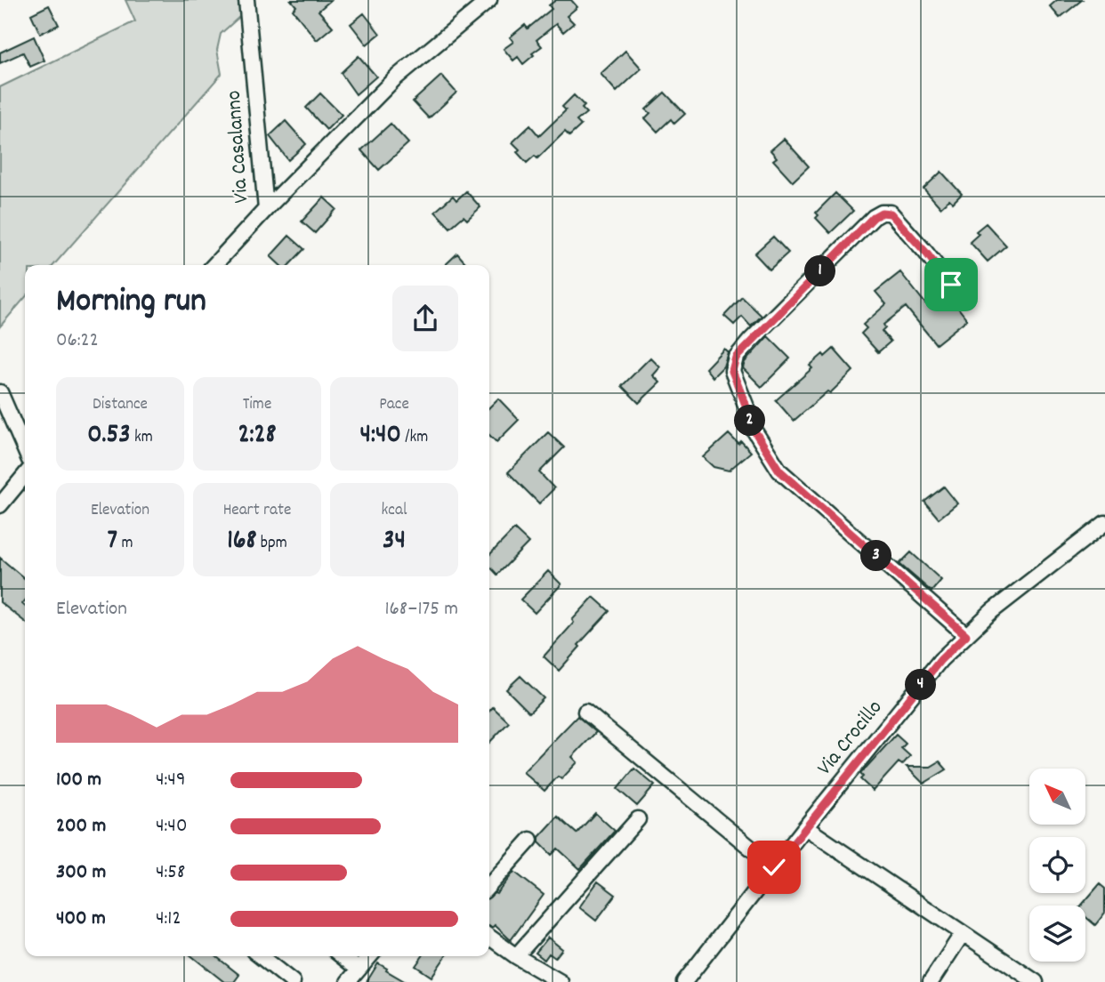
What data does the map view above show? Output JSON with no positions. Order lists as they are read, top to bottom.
{
  "streets": {
    "street": ["Via Casalanno", "Via Crocillo"]
  },
  "north": "top left",
  "page": {
    "pins": [
      "1",
      "2",
      "3",
      "4"
    ],
    "heading": ["Morning run", "06:22"],
    "stats": [
      ["Distance", "0.53 km"],
      ["Time", "2:28"],
      ["Pace", "4:40 /km"],
      ["Elevation", "7 m"],
      ["Heart rate", "168 bpm"],
      ["kcal", "34"]
    ],
    "chart": ["Elevation", "168–175 m"],
    "list": [
      {
        "name": "100 m",
        "note": "4:49"
      },
      {
        "name": "200 m",
        "note": "4:40"
      },
      {
        "name": "300 m",
        "note": "4:58"
      },
      {
        "name": "400 m",
        "note": "4:12"
      }
    ]
  }
}
